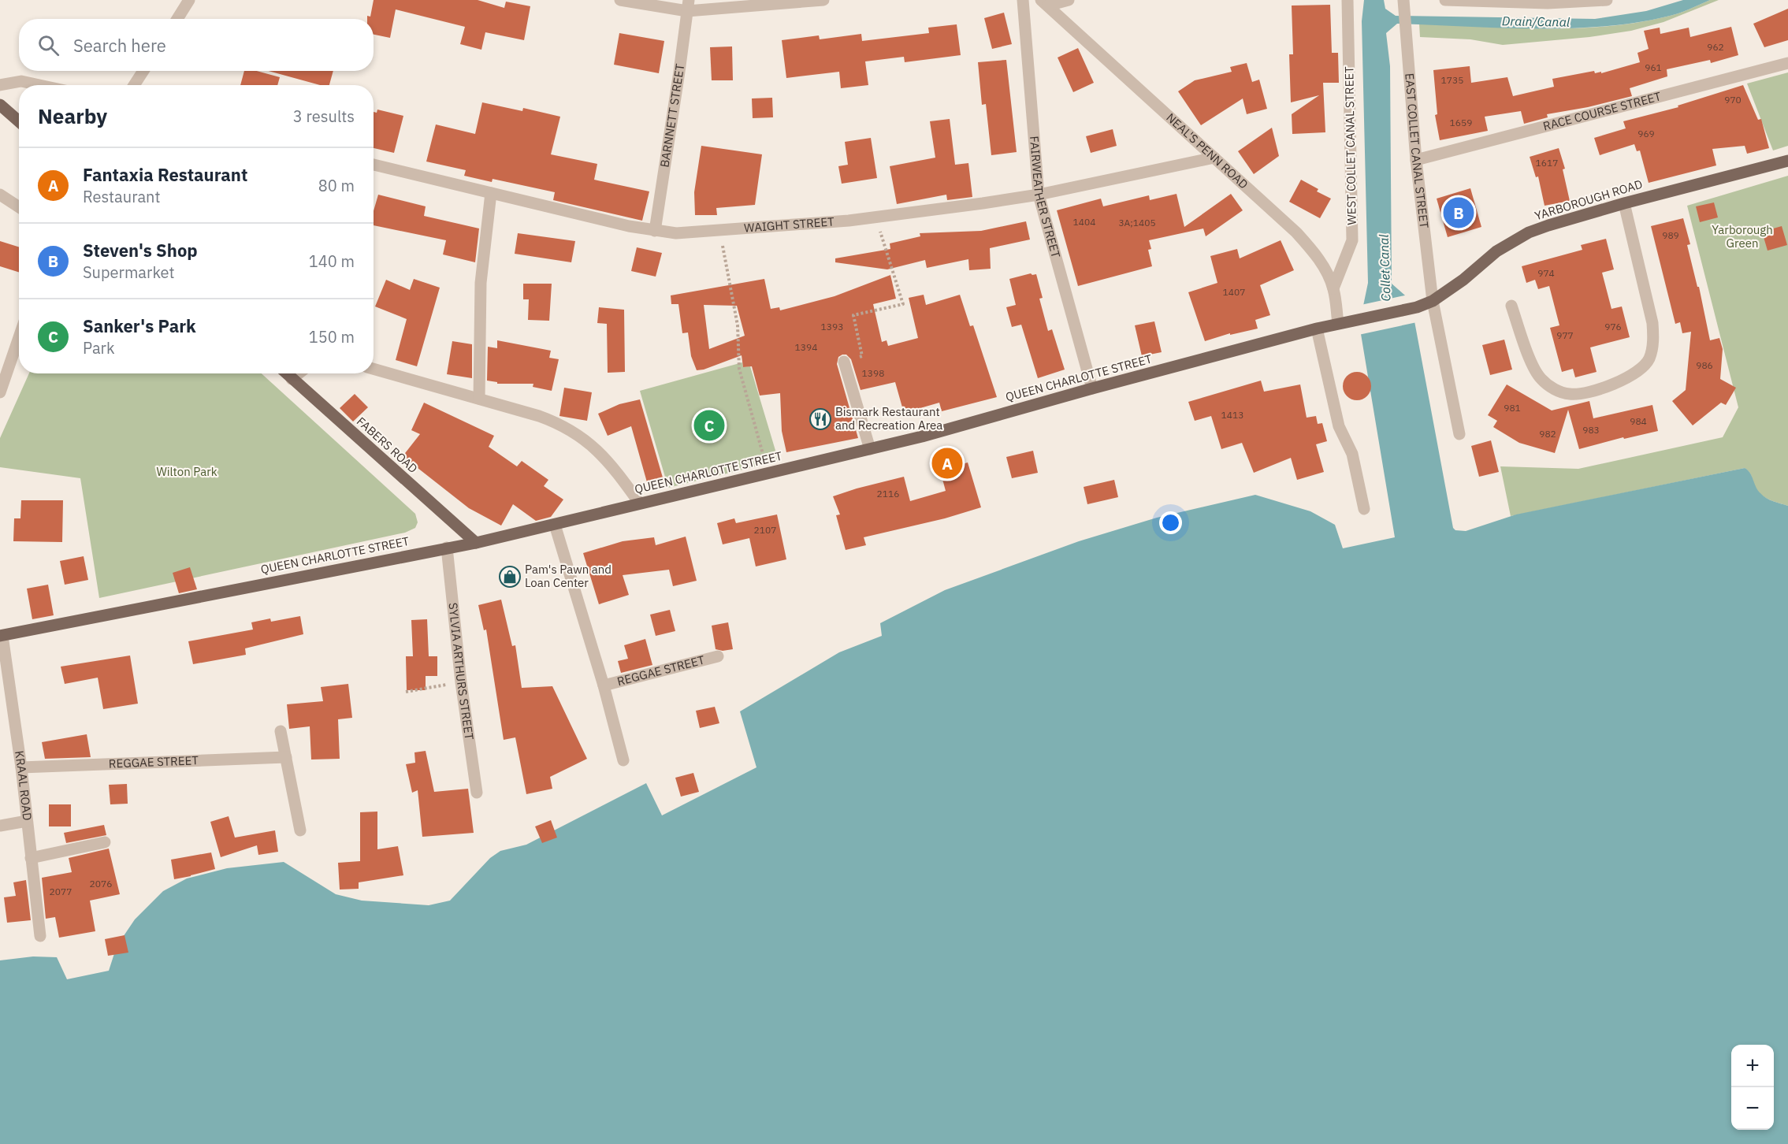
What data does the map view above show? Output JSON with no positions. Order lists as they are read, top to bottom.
{
  "streets": {
    "main road": ["YARBOROUGH ROAD", "QUEEN CHARLOTTE STREET", "FABERS ROAD"],
    "street": [
      "RACE COURSE STREET",
      "BARNNETT STREET",
      "WEST COLLET CANAL STREET",
      "NEAL'S PENN ROAD",
      "EAST COLLET CANAL STREET",
      "FAIRWEATHER STREET",
      "WAIGHT STREET",
      "SYLVIA ARTHURS STREET",
      "REGGAE STREET",
      "KRAAL ROAD"
    ]
  },
  "crossings": [
    ["RACE COURSE STREET", "EAST COLLET CANAL STREET"],
    ["BARNNETT STREET", "WAIGHT STREET"],
    ["WEST COLLET CANAL STREET", "NEAL'S PENN ROAD"],
    ["NEAL'S PENN ROAD", "WAIGHT STREET"],
    ["NEAL'S PENN ROAD", "QUEEN CHARLOTTE STREET"],
    ["EAST COLLET CANAL STREET", "YARBOROUGH ROAD"],
    ["FAIRWEATHER STREET", "WAIGHT STREET"],
    ["FAIRWEATHER STREET", "QUEEN CHARLOTTE STREET"],
    ["YARBOROUGH ROAD", "QUEEN CHARLOTTE STREET"],
    ["QUEEN CHARLOTTE STREET", "FABERS ROAD"],
    ["QUEEN CHARLOTTE STREET", "SYLVIA ARTHURS STREET"],
    ["QUEEN CHARLOTTE STREET", "KRAAL ROAD"],
    ["REGGAE STREET", "KRAAL ROAD"]
  ],
  "water": ["Drain/Canal", "Collet Canal"],
  "parks": ["Yarborough Green", "Wilton Park"],
  "places": {
    "restaurant": ["Bismark Restaurant and Recreation Area"],
    "shop": ["Pam's Pawn and Loan Center"]
  },
  "house_numbers": [
    "962",
    "961",
    "1735",
    "970",
    "1659",
    "969",
    "1617",
    "1404",
    "3A;1405",
    "989",
    "974",
    "1407",
    "1393",
    "976",
    "977",
    "1394",
    "986",
    "1398",
    "981",
    "1413",
    "984",
    "983",
    "982",
    "2116",
    "2107",
    "2076",
    "2077"
  ],
  "page": {
    "search": "Search here",
    "heading": ["Nearby", "3 results"],
    "list": [
      {
        "mark": "A",
        "name": "Fantaxia Restaurant",
        "note": "Restaurant",
        "value": "80 m"
      },
      {
        "mark": "B",
        "name": "Steven's Shop",
        "note": "Supermarket",
        "value": "140 m"
      },
      {
        "mark": "C",
        "name": "Sanker's Park",
        "note": "Park",
        "value": "150 m"
      }
    ],
    "pins": ["B", "C", "A"],
    "map_buttons": ["+", "−"]
  }
}
